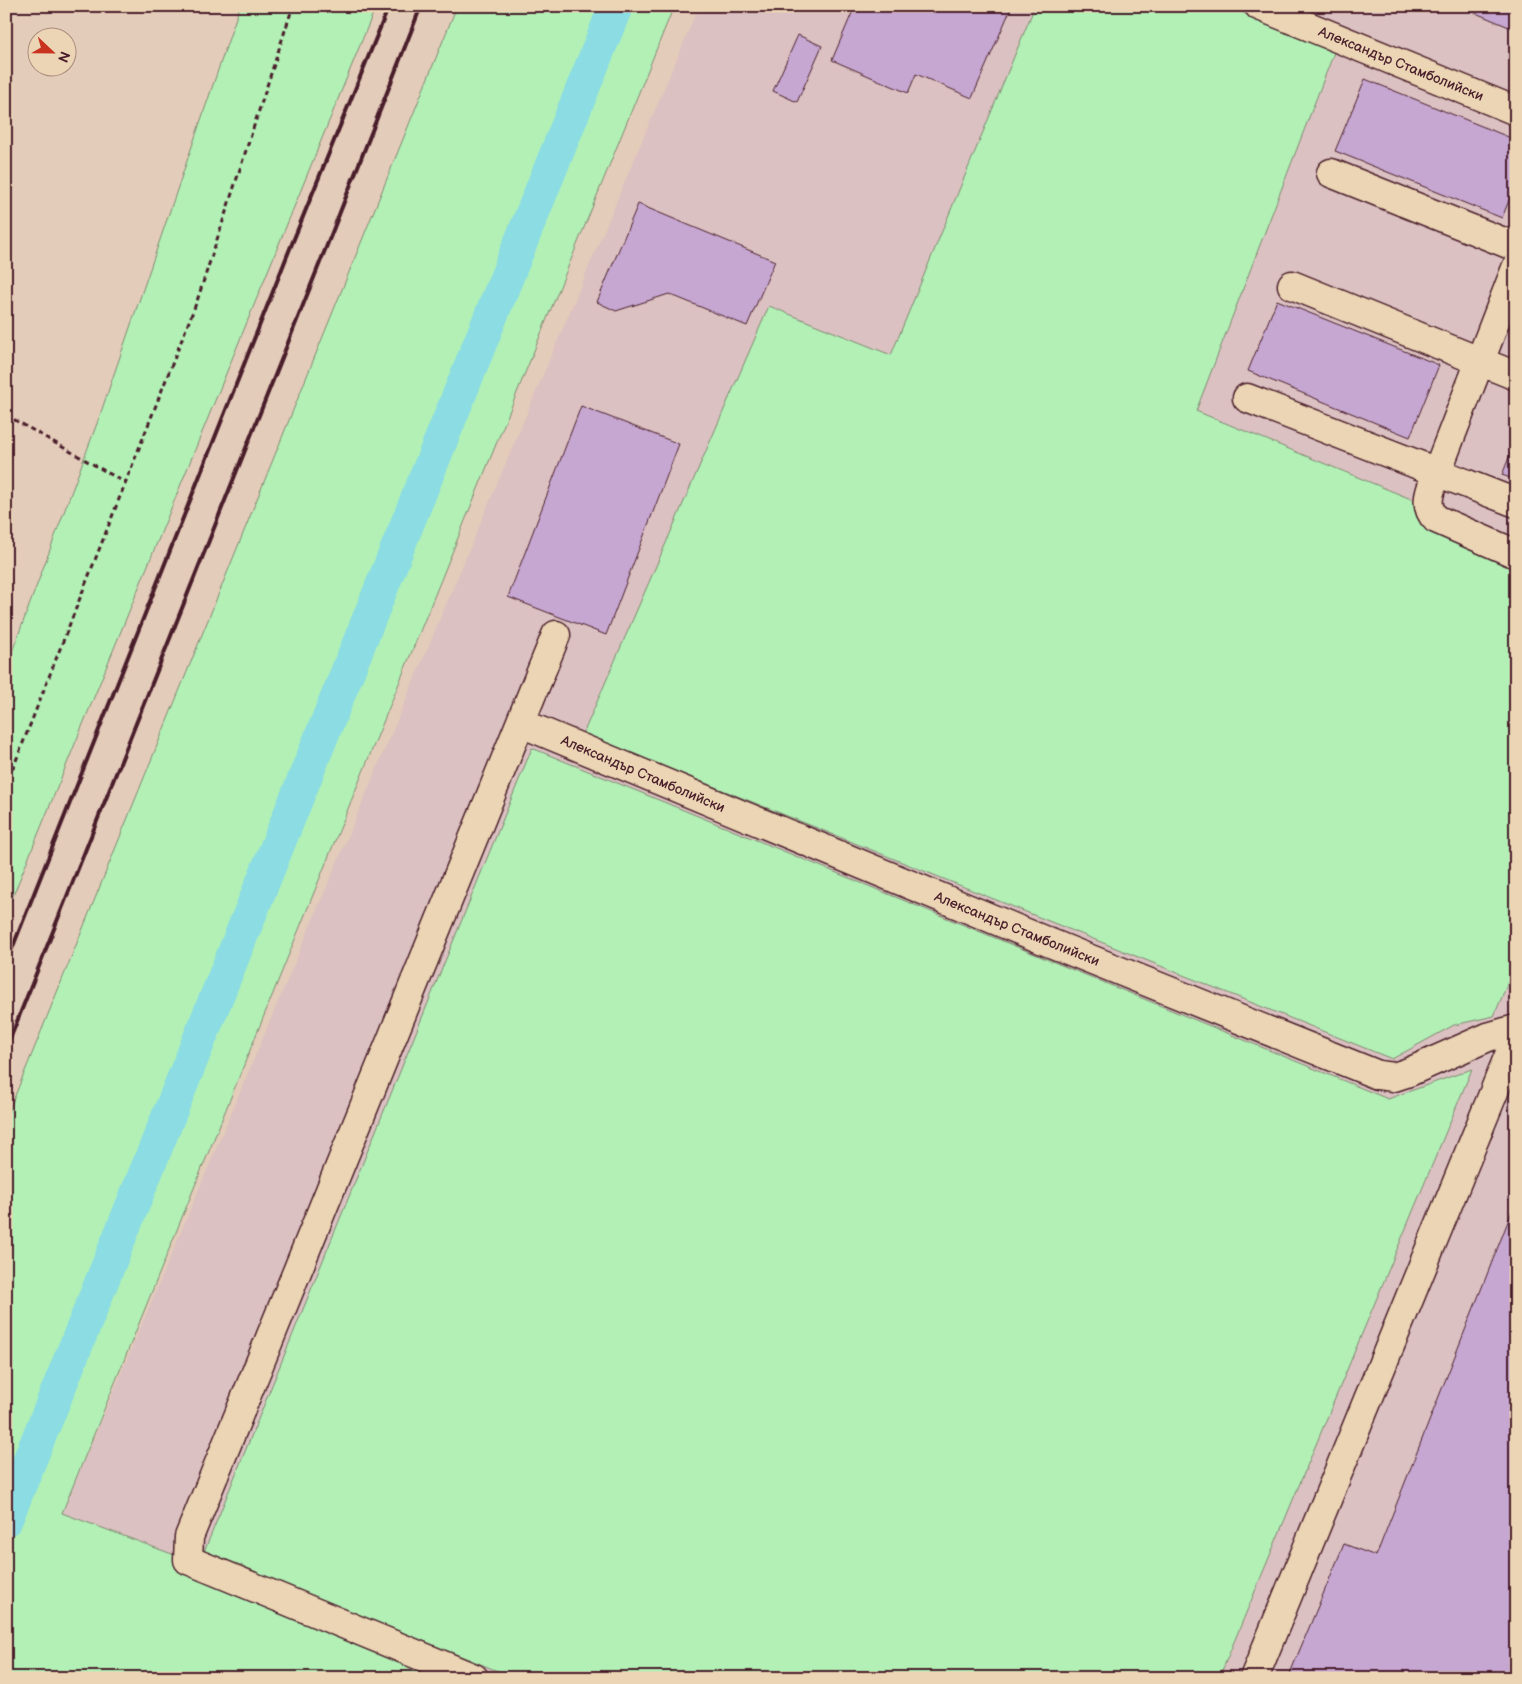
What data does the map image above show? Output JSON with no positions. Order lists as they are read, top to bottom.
{
  "streets": {
    "street": ["Александър Стамболийски"]
  },
  "north": "right"
}
